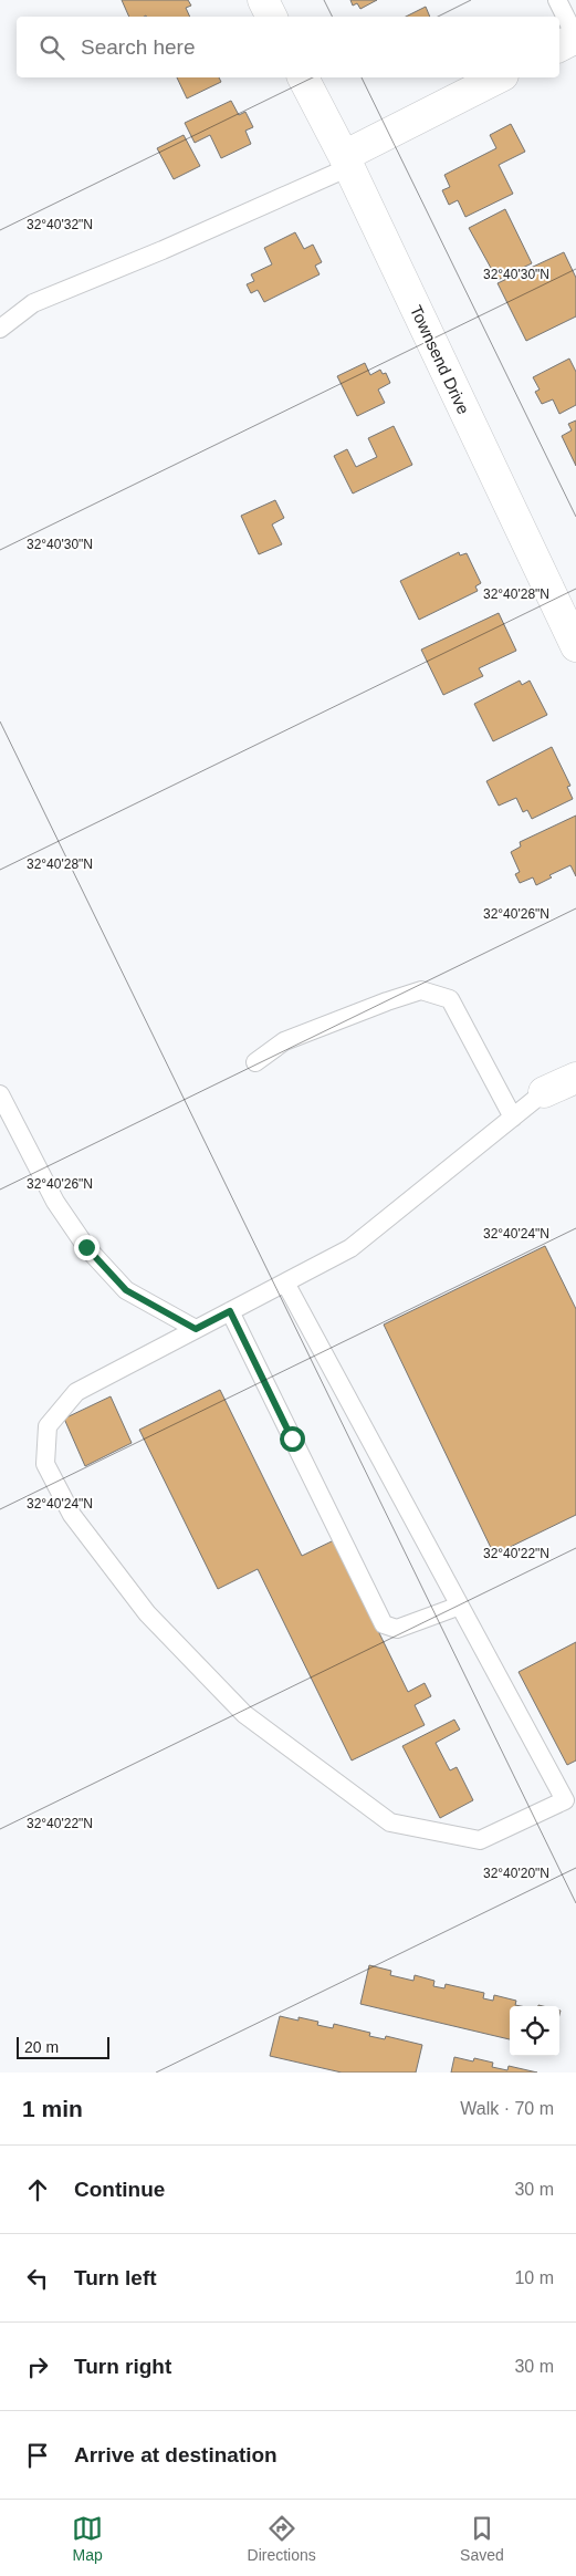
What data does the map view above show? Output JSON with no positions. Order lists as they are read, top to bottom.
{
  "streets": {
    "street": ["Townsend Drive"]
  },
  "scale_bar": "20 m",
  "page": {
    "search": "Search here",
    "scale": "20 m",
    "heading": ["1 min", "Walk · 70 m"],
    "list": [
      ["Continue", "30 m"],
      ["Turn left", "10 m"],
      ["Turn right", "30 m"],
      "Arrive at destination"
    ],
    "nav": ["Map", "Directions", "Saved"]
  },
  "coordinates": [
    "32°40'32\"N",
    "32°40'30\"N",
    "32°40'28\"N",
    "32°40'26\"N",
    "32°40'24\"N",
    "32°40'22\"N",
    "32°40'20\"N"
  ]
}
